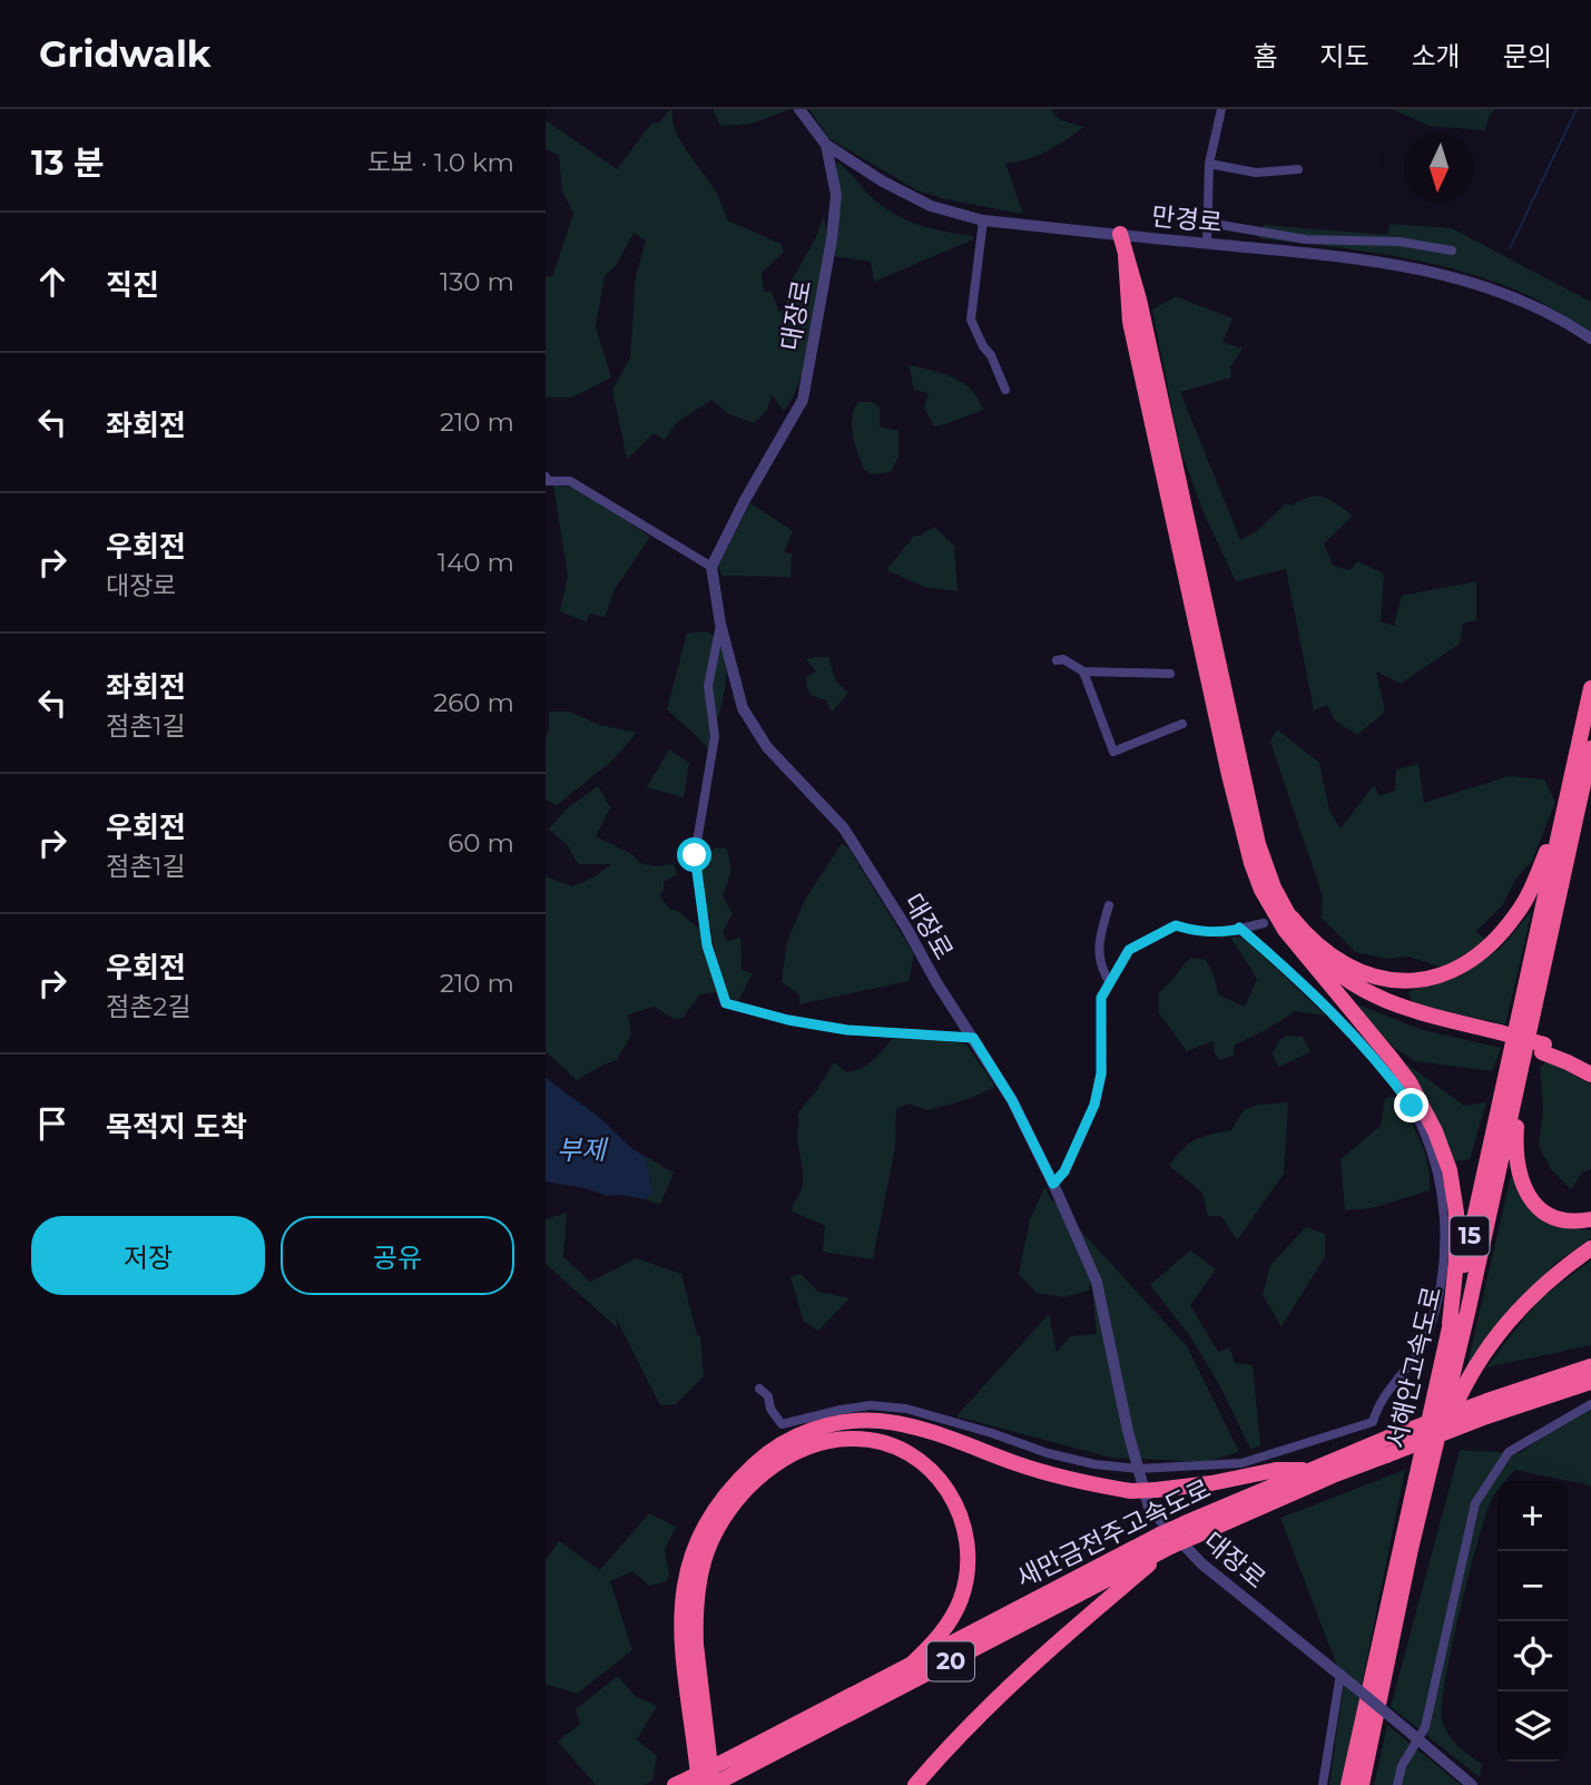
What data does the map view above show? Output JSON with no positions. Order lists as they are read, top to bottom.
{
  "streets": {
    "highway": [
      "15",
      "서해안고속도로",
      "새만금전주고속도로",
      "20"
    ],
    "street": ["만경로", "대장로"]
  },
  "crossings": [
    ["만경로", "대장로"]
  ],
  "water": ["부제"],
  "north": "bottom",
  "page": {
    "header": "Gridwalk",
    "nav": [
      "홈",
      "지도",
      "소개",
      "문의"
    ],
    "heading": ["13 분", "도보 · 1.0 km"],
    "list": [
      ["직진", "130 m"],
      ["좌회전", "210 m"],
      ["우회전", "대장로", "140 m"],
      ["좌회전", "점촌1길", "260 m"],
      ["우회전", "점촌1길", "60 m"],
      ["우회전", "점촌2길", "210 m"],
      "목적지 도착"
    ],
    "buttons": ["저장", "공유"],
    "map_buttons": ["+", "−"]
  }
}
